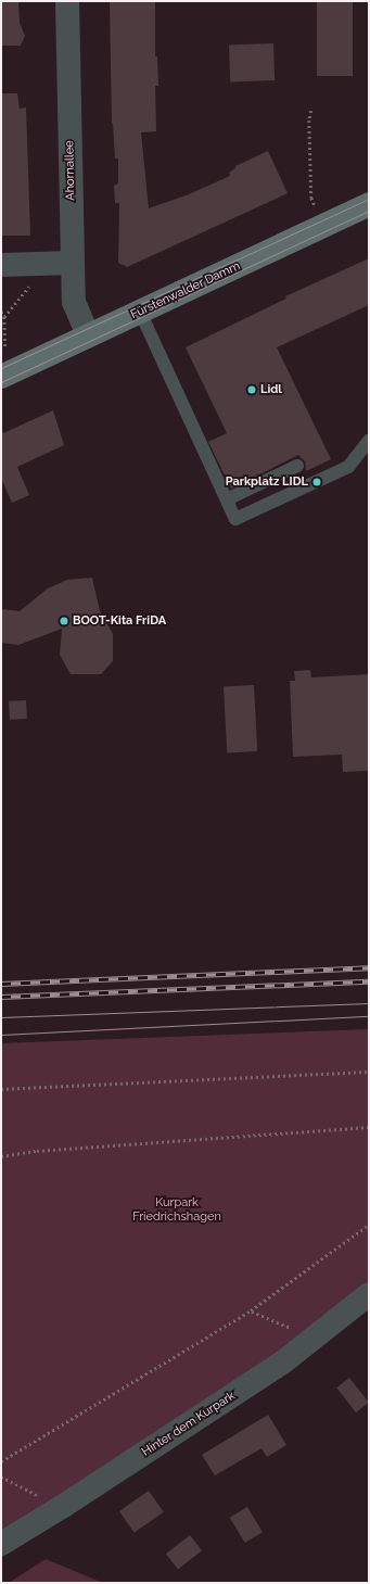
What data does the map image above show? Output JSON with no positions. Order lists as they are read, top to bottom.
{
  "streets": {
    "main road": ["Fürstenwalder Damm"],
    "street": ["Ahornallee", "Hinter dem Kurpark"]
  },
  "crossings": [
    ["Ahornallee", "Fürstenwalder Damm"]
  ],
  "parks": ["Kurpark Friedrichshagen"],
  "places": ["Lidl", "Parkplatz LIDL", "BOOT-Kita FriDA"]
}
